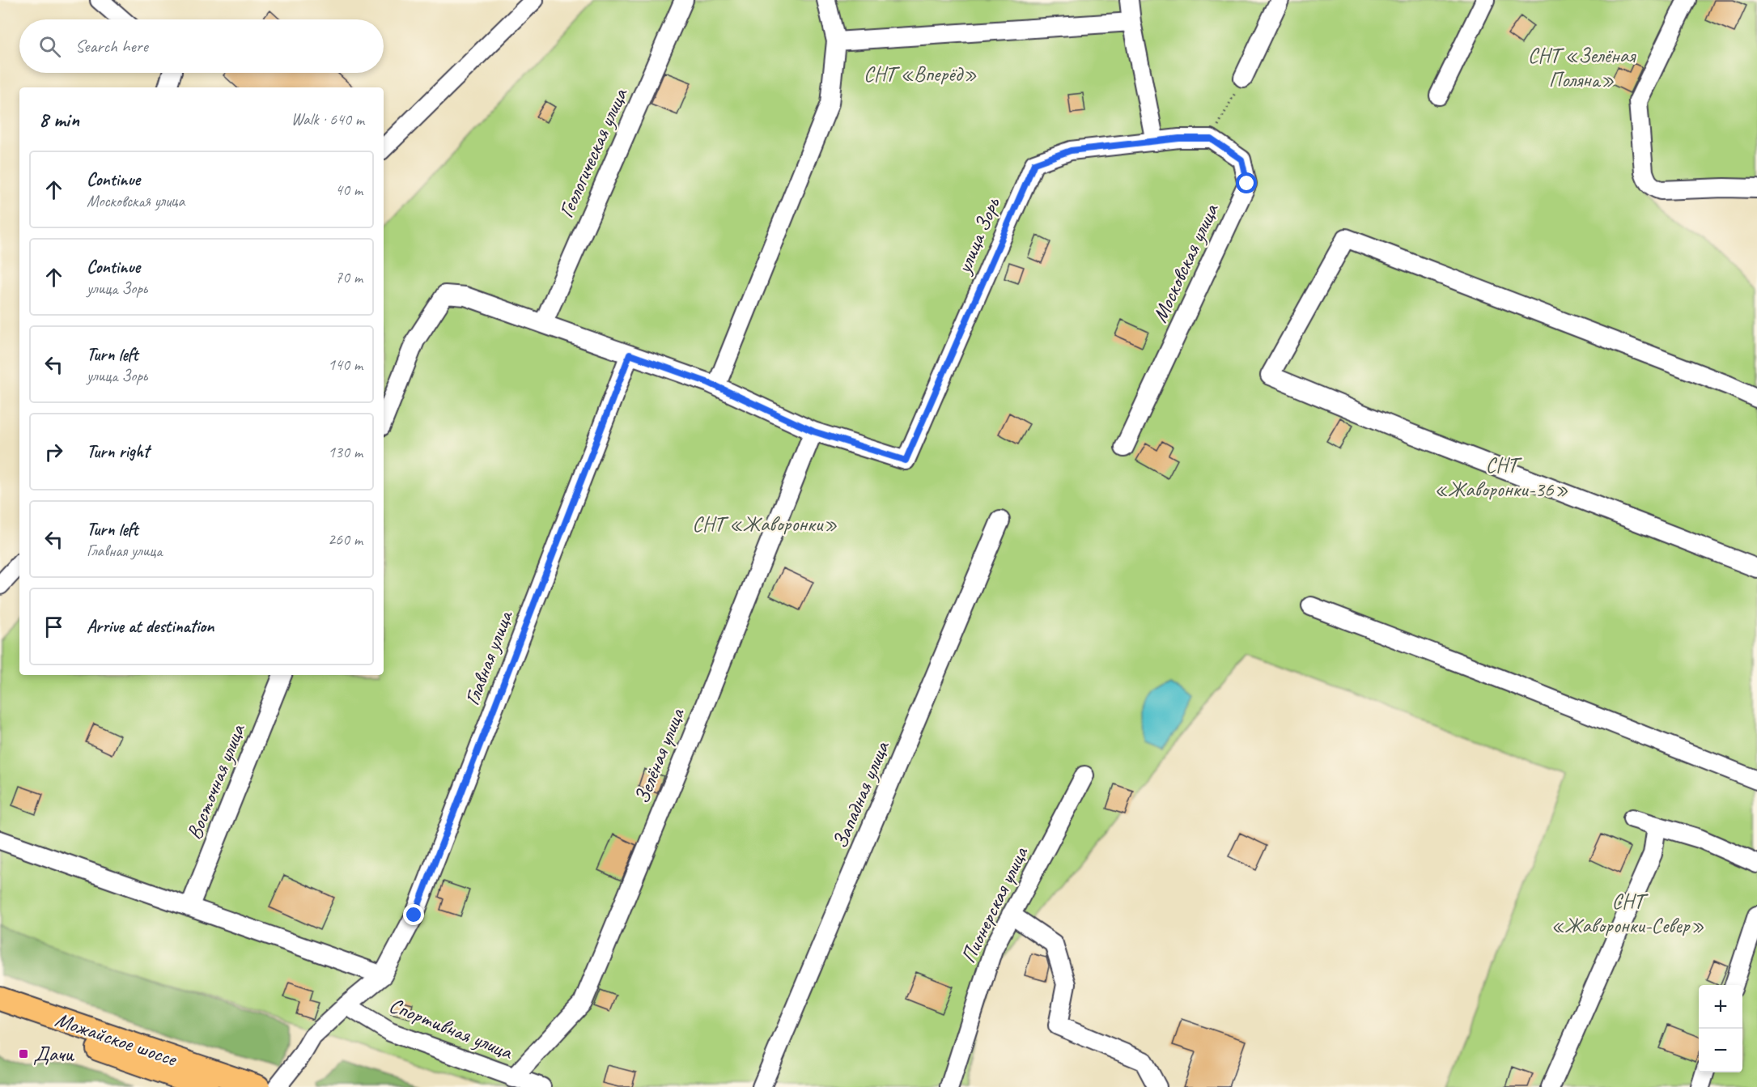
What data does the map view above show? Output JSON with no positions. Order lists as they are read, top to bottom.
{
  "streets": {
    "main road": ["Можайское шоссе"],
    "street": [
      "Геологическая улица",
      "улица Зорь",
      "Московская улица",
      "Главная улица",
      "Зелёная улица",
      "Восточная улица",
      "Западная улица",
      "Пионерская улица",
      "Спортивная улица"
    ]
  },
  "crossings": [
    ["улица Зорь", "Московская улица"],
    ["улица Зорь", "Зелёная улица"],
    ["Зелёная улица", "Спортивная улица"]
  ],
  "parks": [
    "СНТ «Зелёная Поляна»",
    "СНТ «Вперёд»",
    "СНТ «Жаворонки-36»",
    "СНТ «Жаворонки»",
    "СНТ «Жаворонки-Север»"
  ],
  "places": {
    "transit": ["Дачи"]
  },
  "page": {
    "search": "Search here",
    "heading": ["8 min", "Walk · 640 m"],
    "list": [
      ["Continue", "Московская улица", "40 m"],
      ["Continue", "улица Зорь", "70 m"],
      ["Turn left", "улица Зорь", "140 m"],
      ["Turn right", "130 m"],
      ["Turn left", "Главная улица", "260 m"],
      "Arrive at destination"
    ],
    "map_buttons": ["+", "−"]
  }
}
